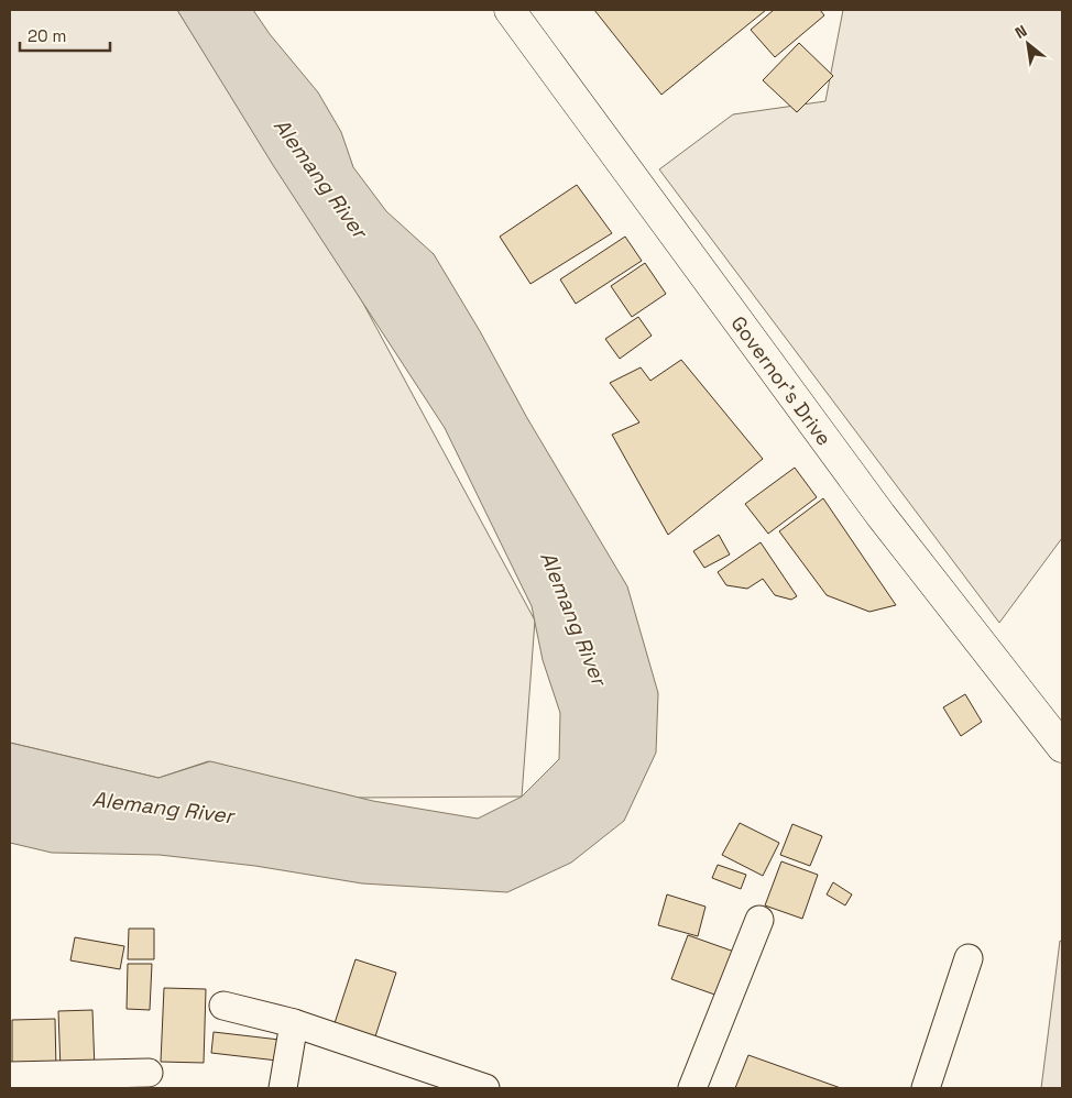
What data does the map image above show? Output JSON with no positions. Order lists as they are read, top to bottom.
{
  "streets": {
    "main road": ["Governor's Drive"]
  },
  "water": ["Alemang River"],
  "scale_bar": "20 m",
  "north": "top left"
}
